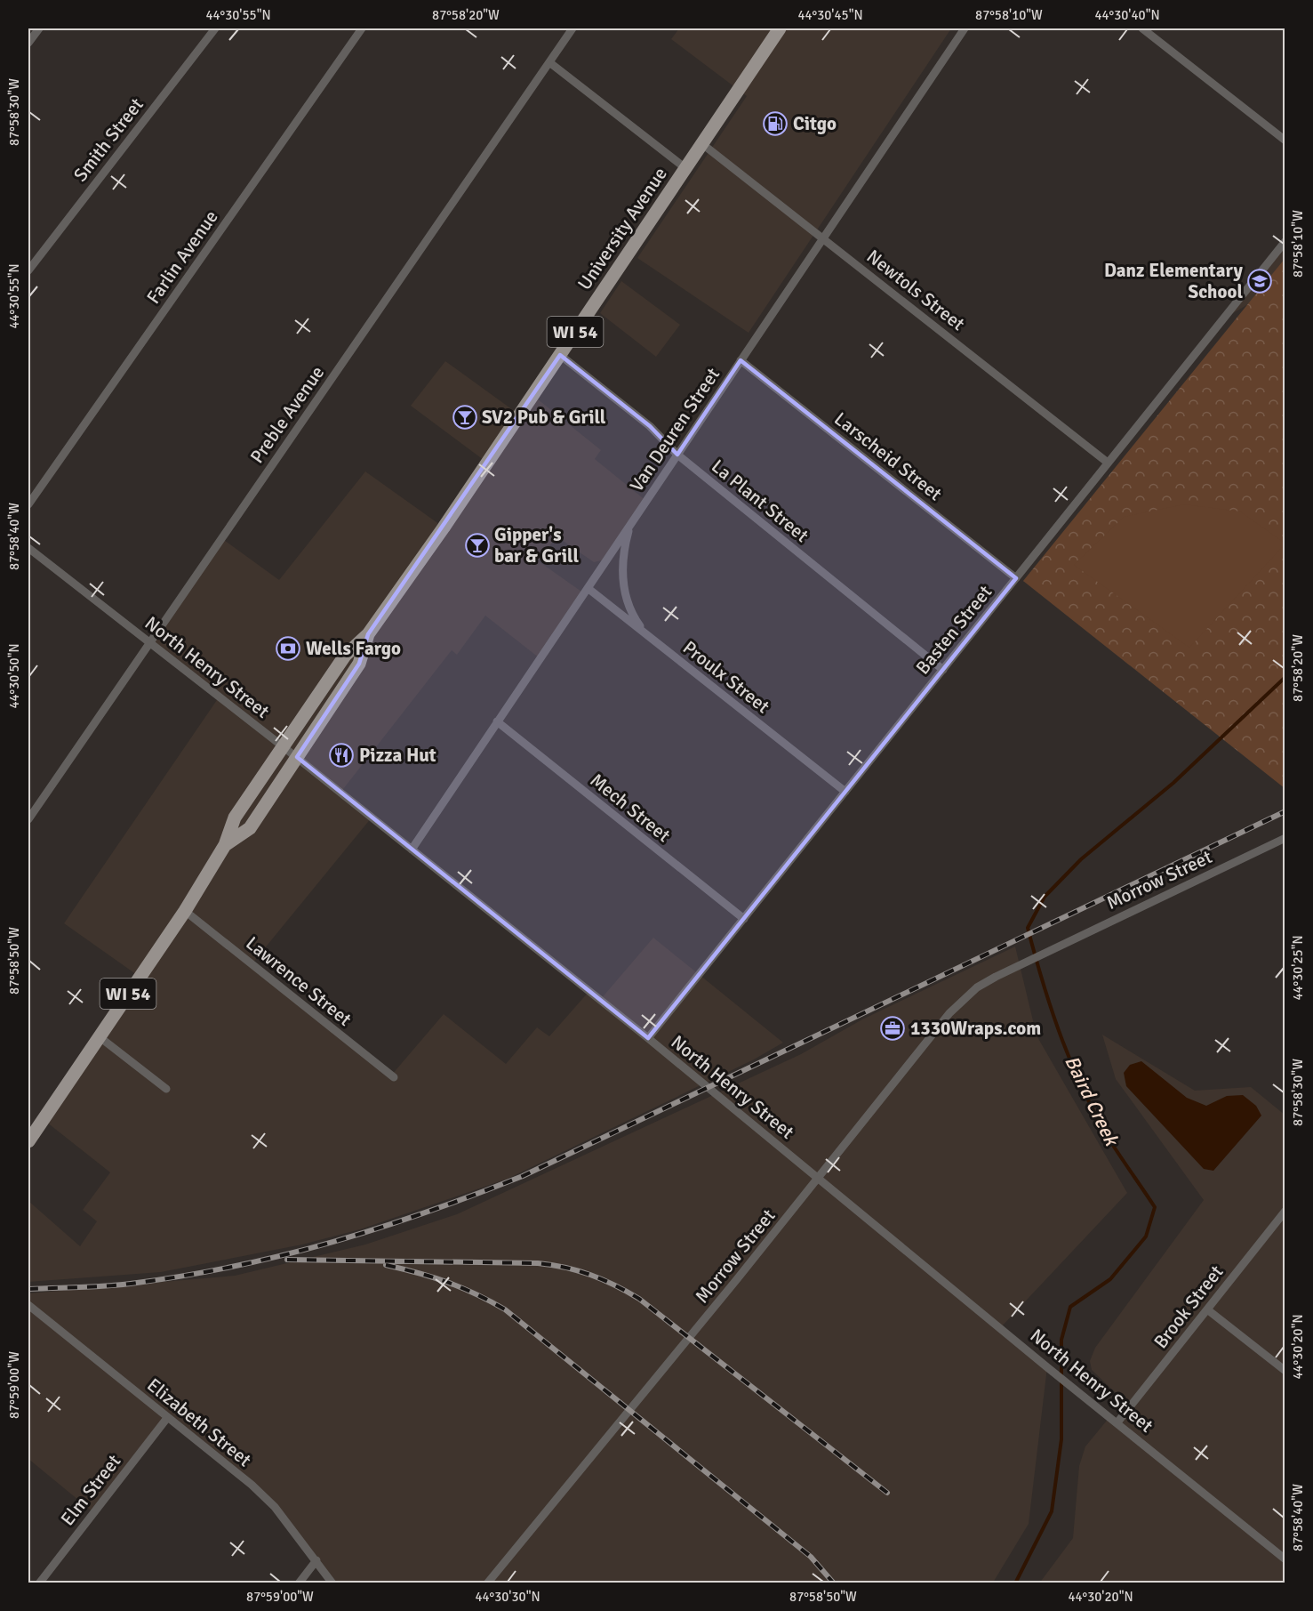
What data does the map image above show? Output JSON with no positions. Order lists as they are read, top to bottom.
{
  "streets": {
    "main road": ["University Avenue", "WI 54"],
    "street": [
      "Smith Street",
      "Farlin Avenue",
      "Newtols Street",
      "Preble Avenue",
      "Van Deuren Street",
      "Larscheid Street",
      "La Plant Street",
      "Basten Street",
      "North Henry Street",
      "Proulx Street",
      "Mech Street",
      "Morrow Street",
      "Lawrence Street",
      "Brook Street",
      "Elizabeth Street",
      "Elm Street"
    ]
  },
  "crossings": [
    ["University Avenue", "Newtols Street"],
    ["University Avenue", "La Plant Street"],
    ["University Avenue", "North Henry Street"],
    ["University Avenue", "Lawrence Street"],
    ["Newtols Street", "Van Deuren Street"],
    ["Newtols Street", "Basten Street"],
    ["Preble Avenue", "North Henry Street"],
    ["Van Deuren Street", "Larscheid Street"],
    ["Van Deuren Street", "La Plant Street"],
    ["Van Deuren Street", "North Henry Street"],
    ["Van Deuren Street", "Proulx Street"],
    ["Van Deuren Street", "Mech Street"],
    ["Larscheid Street", "Basten Street"],
    ["La Plant Street", "Basten Street"],
    ["Basten Street", "North Henry Street"],
    ["Basten Street", "Proulx Street"],
    ["Basten Street", "Mech Street"],
    ["North Henry Street", "Morrow Street"],
    ["North Henry Street", "Brook Street"],
    ["Elizabeth Street", "Elm Street"]
  ],
  "water": ["Baird Creek"],
  "places": {
    "fuel station": ["Citgo"],
    "school or university": ["Danz Elementary School"],
    "bar": ["SV2 Pub & Grill", "Gipper's bar & Grill"],
    "bank": ["Wells Fargo"],
    "restaurant": ["Pizza Hut"],
    "office": ["1330Wraps.com"]
  },
  "coordinates": [
    "44°30'55\"N",
    "87°58'20\"W",
    "44°30'45\"N",
    "87°58'10\"W",
    "44°30'40\"N",
    "87°58'30\"W",
    "87°58'40\"W",
    "44°30'50\"N",
    "87°58'50\"W",
    "44°30'25\"N",
    "44°30'20\"N",
    "87°59'00\"W",
    "44°30'30\"N"
  ]
}
